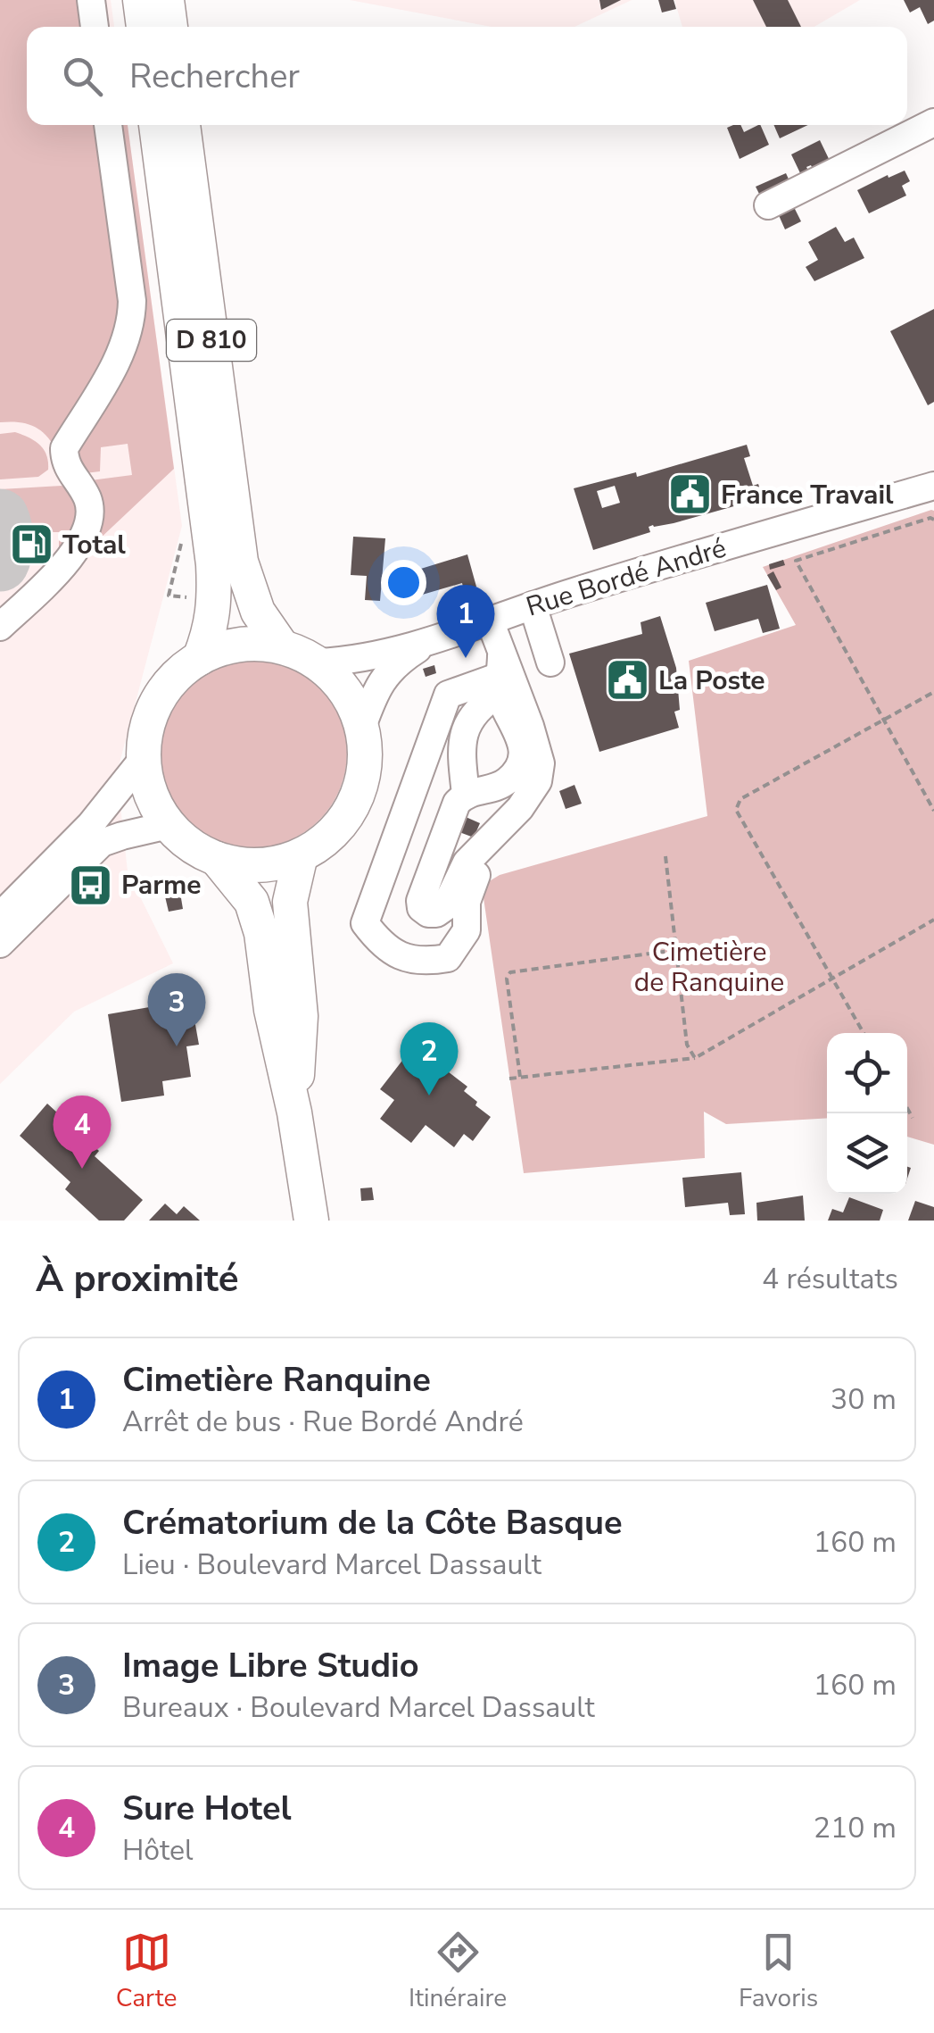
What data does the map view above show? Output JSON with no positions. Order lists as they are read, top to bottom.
{
  "streets": {
    "main road": ["D 810"],
    "street": ["Rue Bordé André"]
  },
  "crossings": [
    ["D 810", "Rue Bordé André"]
  ],
  "parks": ["Cimetière de Ranquine"],
  "places": {
    "public building": ["France Travail", "La Poste"],
    "fuel station": ["Total"],
    "bus stop": ["Parme"]
  },
  "page": {
    "search": "Rechercher",
    "pins": [
      "1",
      "3",
      "2",
      "4"
    ],
    "heading": ["À proximité", "4 résultats"],
    "list": [
      {
        "mark": "1",
        "name": "Cimetière Ranquine",
        "note": "Arrêt de bus · Rue Bordé André",
        "value": "30 m"
      },
      {
        "mark": "2",
        "name": "Crématorium de la Côte Basque",
        "note": "Lieu · Boulevard Marcel Dassault",
        "value": "160 m"
      },
      {
        "mark": "3",
        "name": "Image Libre Studio",
        "note": "Bureaux · Boulevard Marcel Dassault",
        "value": "160 m"
      },
      {
        "mark": "4",
        "name": "Sure Hotel",
        "note": "Hôtel",
        "value": "210 m"
      }
    ],
    "nav": ["Carte", "Itinéraire", "Favoris"]
  }
}
